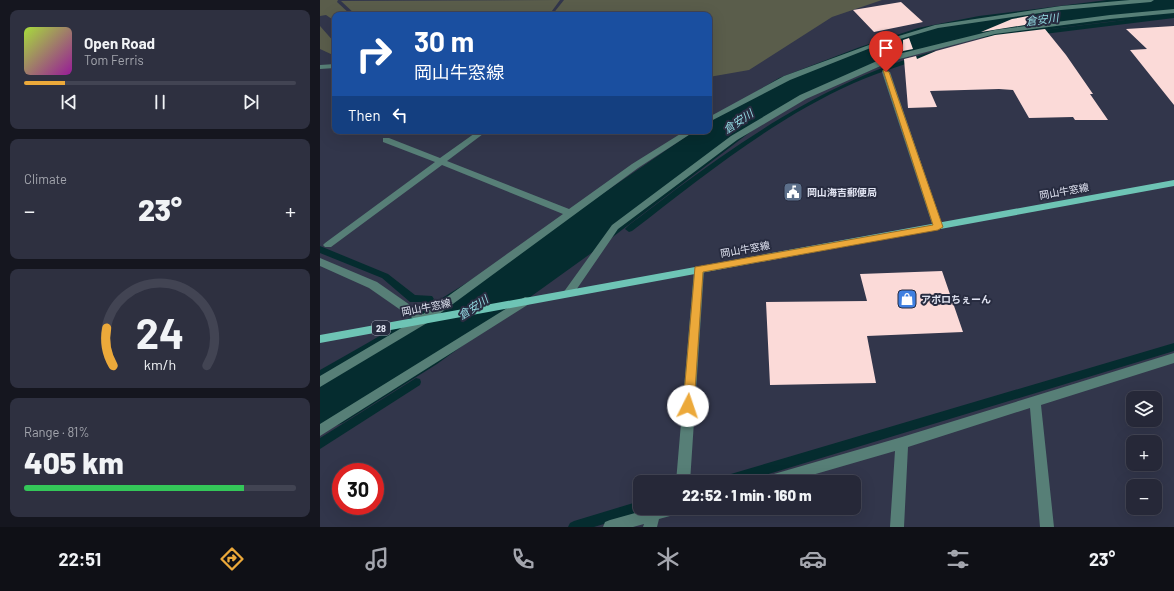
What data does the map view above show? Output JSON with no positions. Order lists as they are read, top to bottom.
{
  "streets": {
    "main road": ["岡山牛窓線", "28"]
  },
  "water": ["倉安川"],
  "places": {
    "public building": ["岡山海吉郵便局"],
    "shop": ["アポロちぇーん"]
  },
  "page": {
    "turn": ["30 m", "岡山牛窓線"],
    "song": ["Open Road", "Tom Ferris"],
    "then": "Then",
    "tile": [
      "Climate",
      ["Range · 81%", "405 km"]
    ],
    "heat": ["−", "23°", "+"],
    "map_buttons": ["+", "−"],
    "limit": "30",
    "trip": "22:52 · 1 min · 160 m",
    "tabs": ["22:51", "23°"],
    "gauge": ["24", "km/h"]
  }
}
